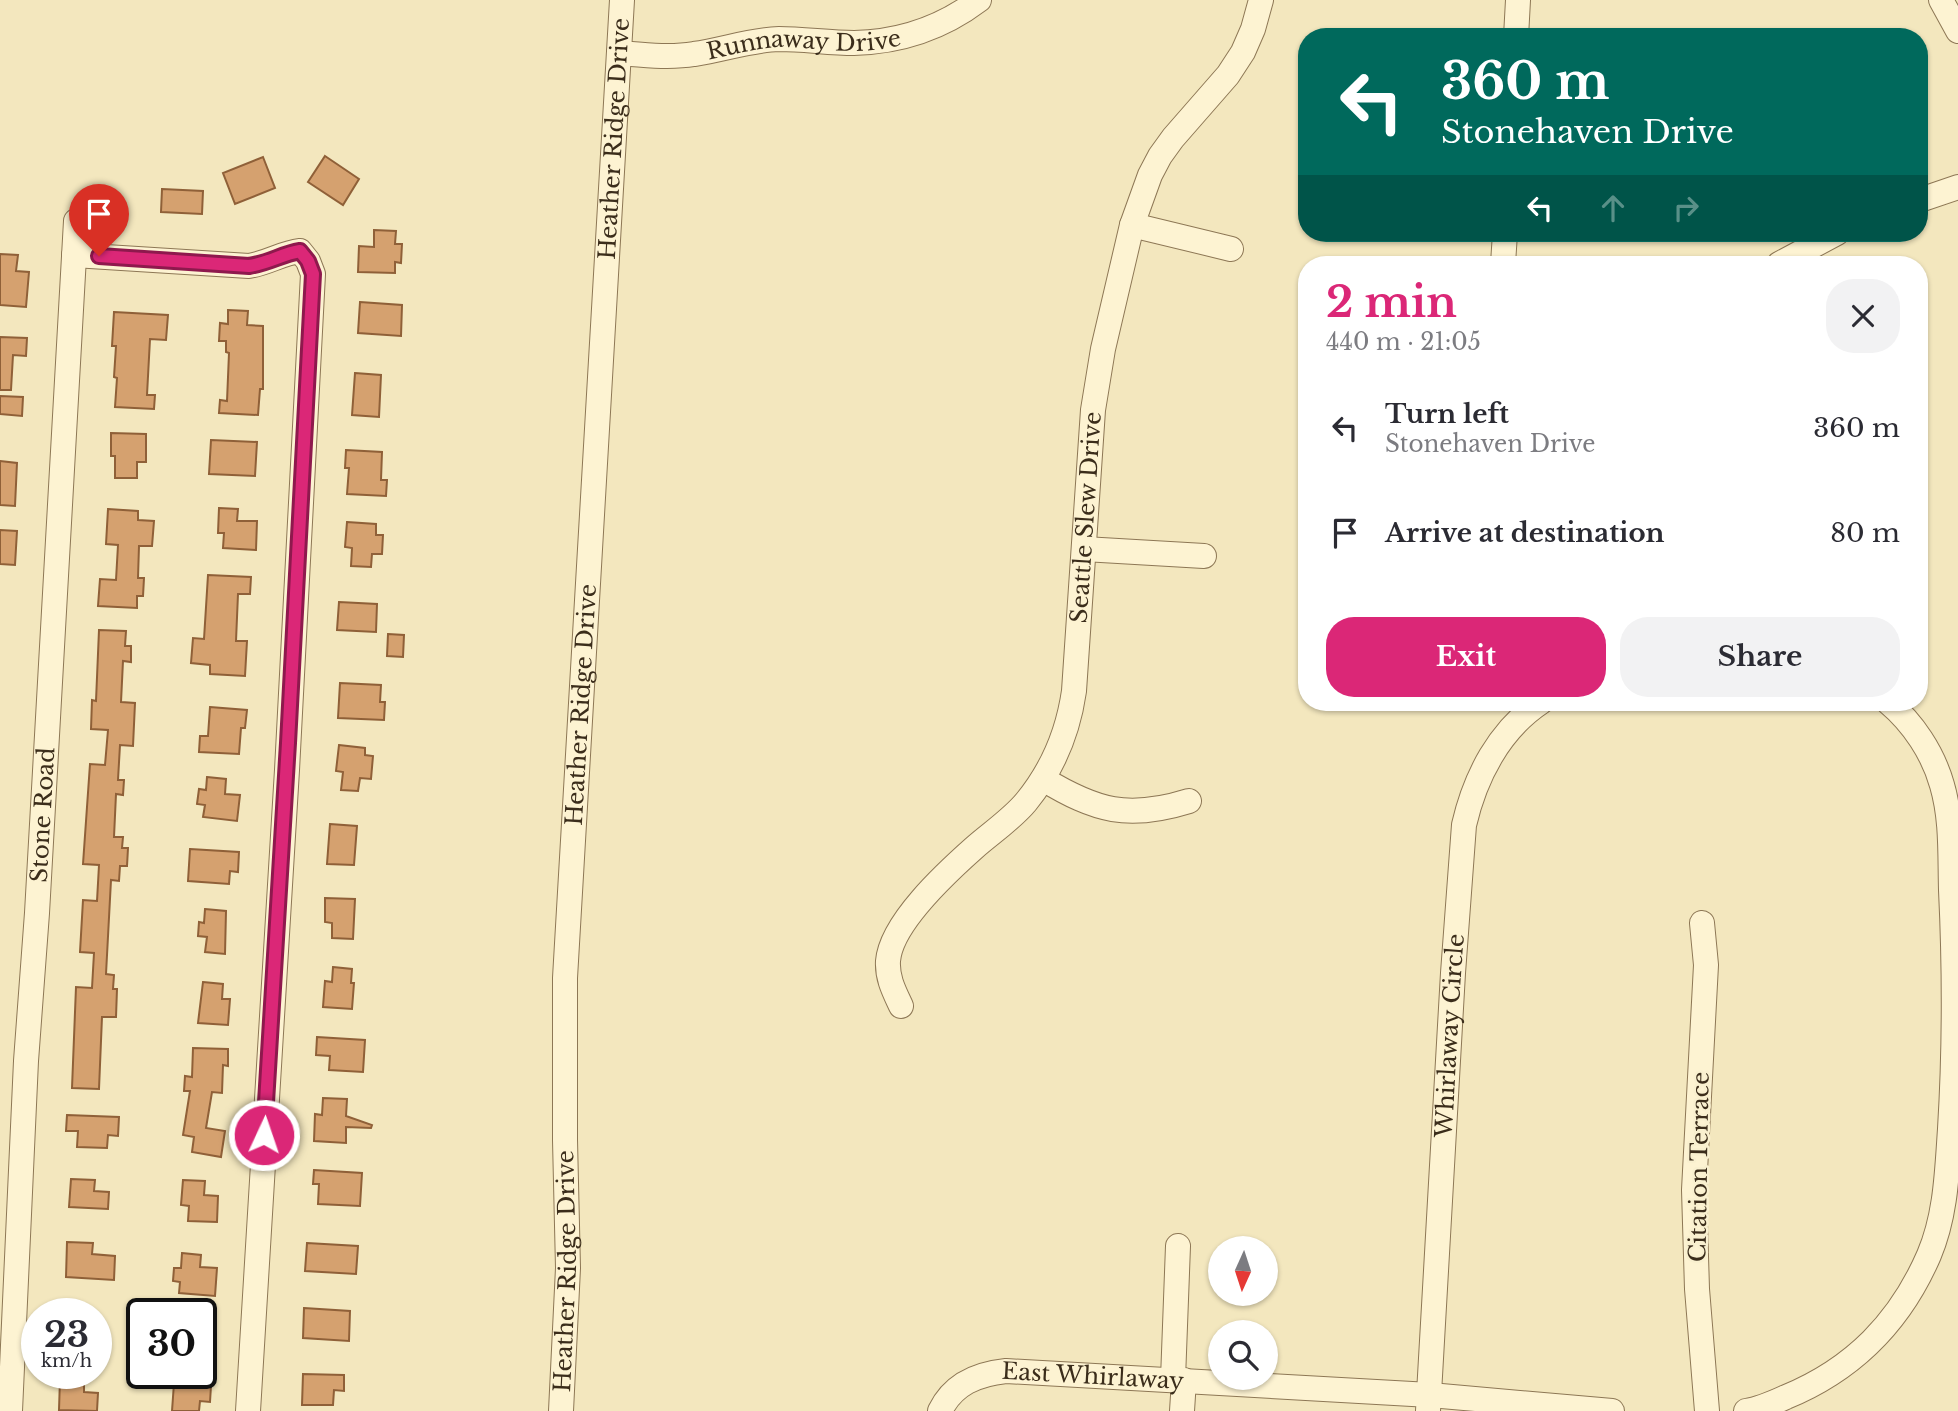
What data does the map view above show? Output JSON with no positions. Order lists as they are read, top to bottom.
{
  "streets": {
    "street": [
      "Runnaway Drive",
      "Heather Ridge Drive",
      "Seattle Slew Drive",
      "Stone Road",
      "Whirlaway Circle",
      "Citation Terrace",
      "East Whirlaway"
    ]
  },
  "crossings": [
    ["Runnaway Drive", "Heather Ridge Drive"],
    ["Whirlaway Circle", "East Whirlaway"]
  ],
  "north": "bottom",
  "page": {
    "turn": ["360 m", "Stonehaven Drive"],
    "heading": ["2 min", "440 m · 21:05"],
    "list": [
      {
        "name": "Turn left",
        "note": "Stonehaven Drive",
        "value": "360 m"
      },
      {
        "name": "Arrive at destination",
        "value": "80 m"
      }
    ],
    "buttons": ["Exit", "Share"],
    "speed": "23 km/h",
    "limit": "30"
  }
}
